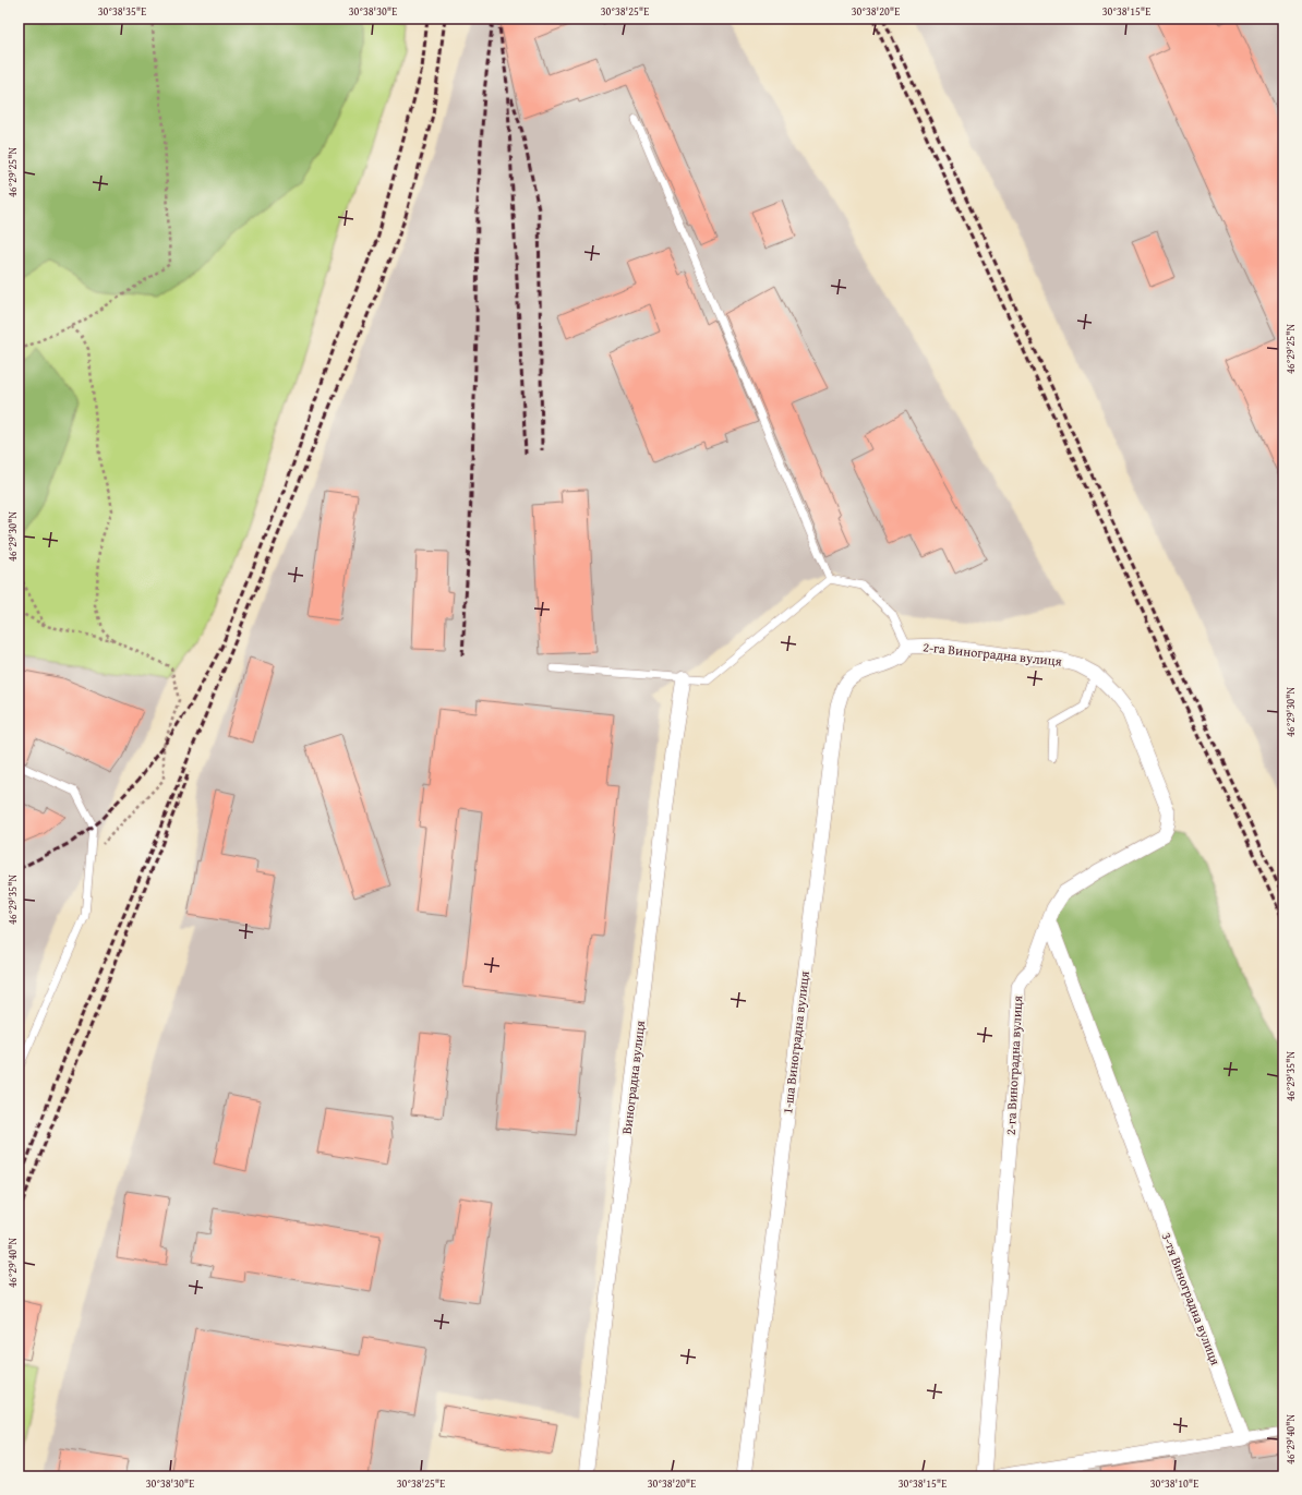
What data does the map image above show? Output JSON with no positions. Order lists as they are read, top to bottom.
{
  "streets": {
    "street": [
      "2-га Виноградна вулиця",
      "1-ша Виноградна вулиця",
      "Виноградна вулиця",
      "3-тя Виноградна вулиця"
    ]
  },
  "crossings": [
    ["2-га Виноградна вулиця", "1-ша Виноградна вулиця"]
  ],
  "coordinates": [
    "30°38'35\"E",
    "30°38'30\"E",
    "30°38'25\"E",
    "30°38'20\"E",
    "30°38'15\"E",
    "46°29'25\"N",
    "46°29'30\"N",
    "46°29'35\"N",
    "46°29'40\"N",
    "30°38'10\"E"
  ]
}
